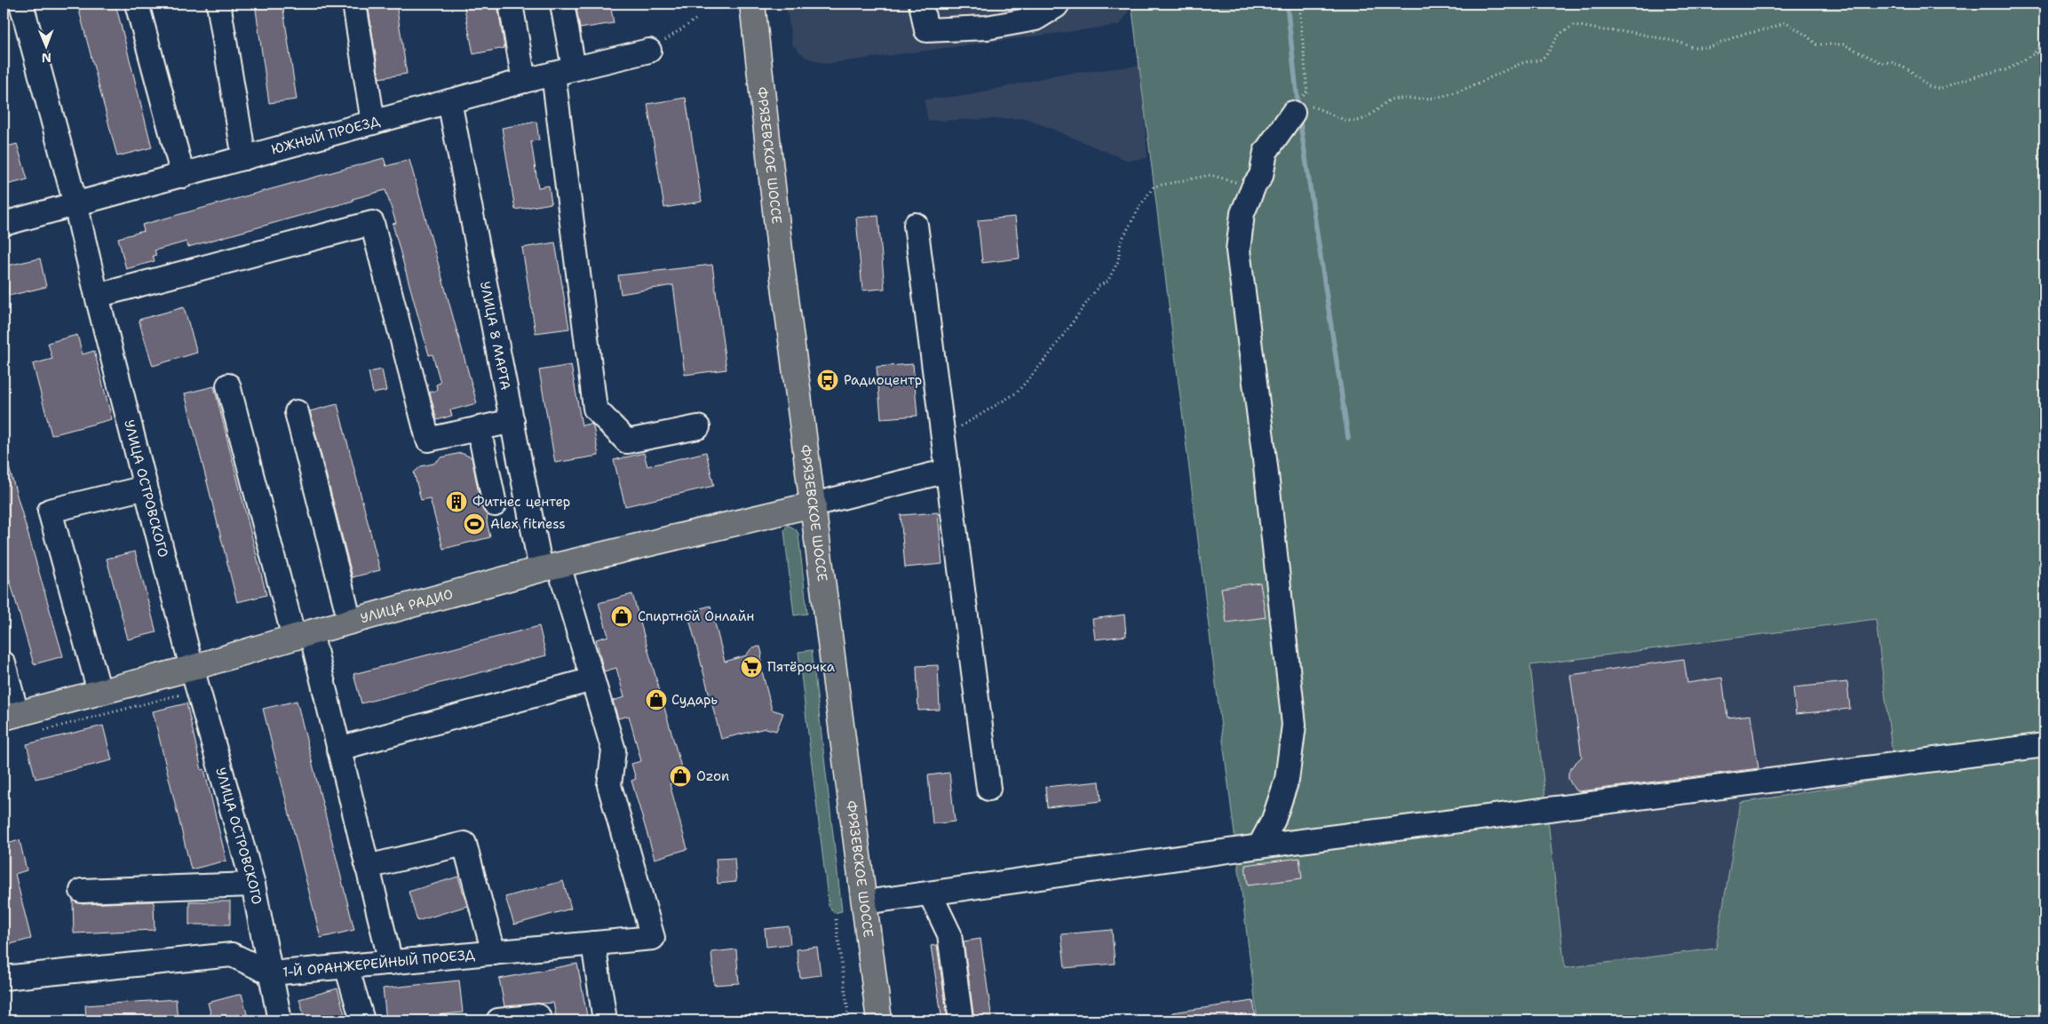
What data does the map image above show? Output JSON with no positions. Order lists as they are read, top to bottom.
{
  "streets": {
    "main road": ["ФРЯЗЕВСКОЕ ШОССЕ", "УЛИЦА РАДИО"],
    "street": [
      "ЮЖНЫЙ ПРОЕЗД",
      "УЛИЦА 8 МАРТА",
      "УЛИЦА ОСТРОВСКОГО",
      "1-Й ОРАНЖЕРЕЙНЫЙ ПРОЕЗД"
    ]
  },
  "crossings": [
    ["ЮЖНЫЙ ПРОЕЗД", "УЛИЦА 8 МАРТА"],
    ["ЮЖНЫЙ ПРОЕЗД", "УЛИЦА ОСТРОВСКОГО"],
    ["ФРЯЗЕВСКОЕ ШОССЕ", "УЛИЦА РАДИО"],
    ["УЛИЦА 8 МАРТА", "УЛИЦА РАДИО"],
    ["УЛИЦА 8 МАРТА", "1-Й ОРАНЖЕРЕЙНЫЙ ПРОЕЗД"],
    ["УЛИЦА ОСТРОВСКОГО", "УЛИЦА РАДИО"],
    ["УЛИЦА ОСТРОВСКОГО", "1-Й ОРАНЖЕРЕЙНЫЙ ПРОЕЗД"]
  ],
  "places": {
    "bus stop": ["Радиоцентр"],
    "building": ["Фитнес центер"],
    "sports": ["Alex fitness"],
    "shop": ["Спиртной Онлайн", "Сударь", "Ozon"],
    "supermarket": ["Пятёрочка"]
  },
  "north": "bottom"
}
